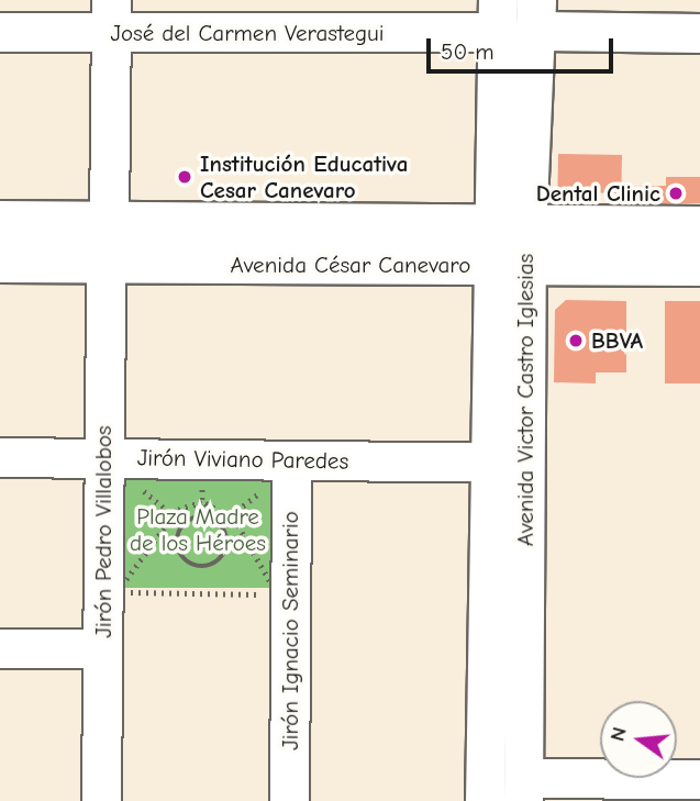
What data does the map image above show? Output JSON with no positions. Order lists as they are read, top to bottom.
{
  "streets": {
    "main road": ["Avenida César Canevaro"],
    "street": [
      "José del Carmen Verastegui",
      "Avenida Victor Castro Iglesias",
      "Jirón Viviano Paredes",
      "Jirón Pedro Villalobos",
      "Jirón Ignacio Seminario"
    ]
  },
  "crossings": [
    ["José del Carmen Verastegui", "Avenida Victor Castro Iglesias"],
    ["José del Carmen Verastegui", "Jirón Pedro Villalobos"],
    ["Avenida César Canevaro", "Avenida Victor Castro Iglesias"],
    ["Avenida César Canevaro", "Jirón Pedro Villalobos"],
    ["Avenida Victor Castro Iglesias", "Jirón Viviano Paredes"],
    ["Jirón Viviano Paredes", "Jirón Pedro Villalobos"],
    ["Jirón Viviano Paredes", "Jirón Ignacio Seminario"]
  ],
  "parks": ["Plaza Madre de los Héroes"],
  "places": ["Institución Educativa Cesar Canevaro", "Dental Clinic", "BBVA"],
  "scale_bar": "50 m",
  "north": "left"
}
